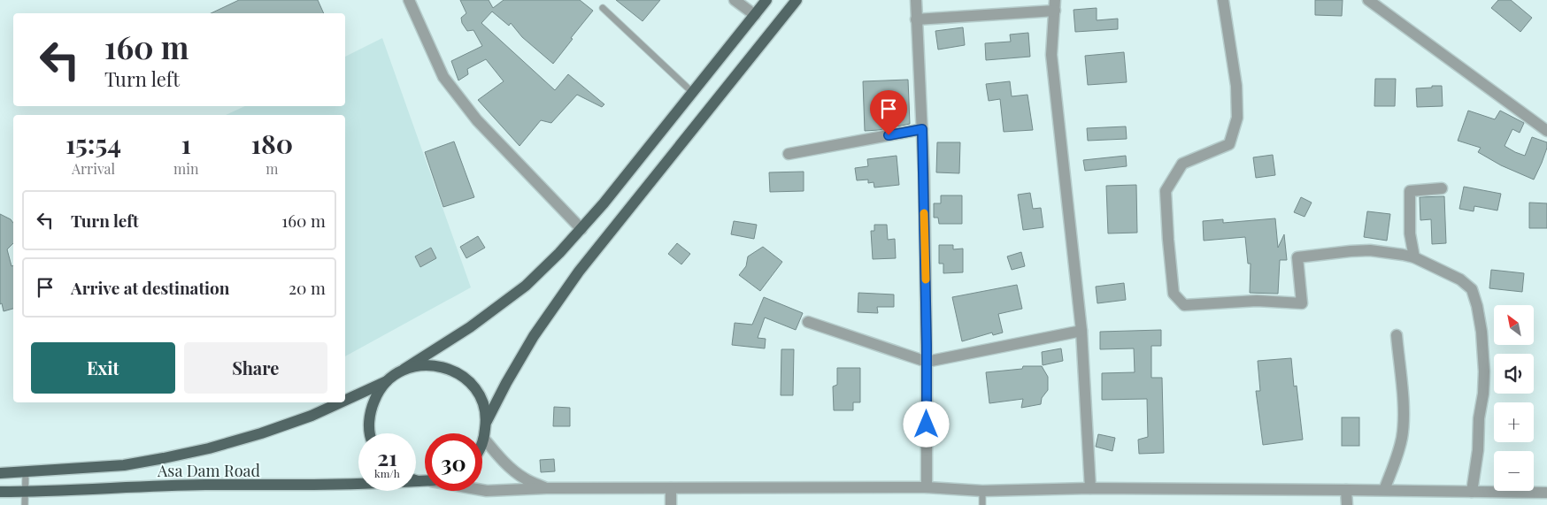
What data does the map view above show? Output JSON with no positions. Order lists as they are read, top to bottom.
{
  "streets": {
    "main road": ["Asa Dam Road"]
  },
  "north": "top left",
  "page": {
    "turn": ["160 m", "Turn left"],
    "eta": [
      "15:54",
      "Arrival",
      "1",
      "min",
      "180",
      "m"
    ],
    "list": [
      {
        "name": "Turn left",
        "value": "160 m"
      },
      {
        "name": "Arrive at destination",
        "value": "20 m"
      }
    ],
    "map_buttons": ["+", "−"],
    "buttons": ["Exit", "Share"],
    "speed": "21 km/h",
    "limit": "30"
  }
}
